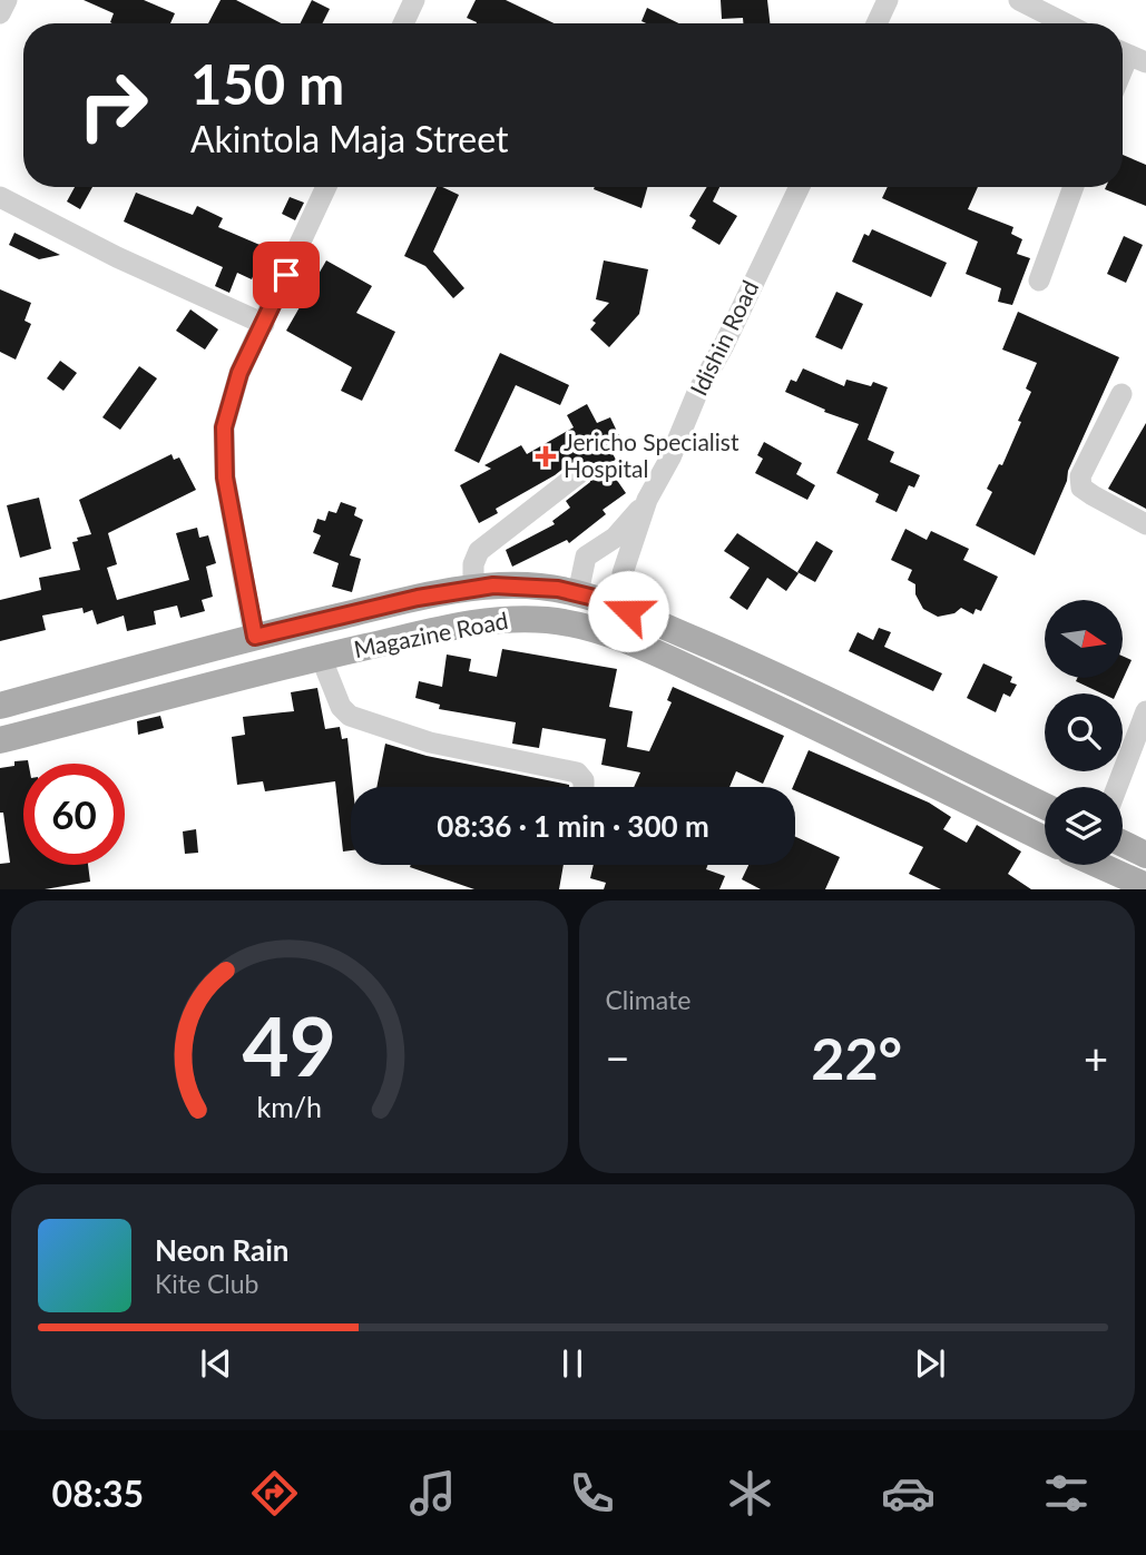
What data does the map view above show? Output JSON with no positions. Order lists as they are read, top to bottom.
{
  "streets": {
    "main road": ["Magazine Road"],
    "street": ["Idishin Road"]
  },
  "places": {
    "health": ["Jericho Specialist Hospital"]
  },
  "north": "right",
  "page": {
    "turn": ["150 m", "Akintola Maja Street"],
    "limit": "60",
    "trip": "08:36 · 1 min · 300 m",
    "tile": "Climate",
    "heat": ["−", "22°", "+"],
    "song": ["Neon Rain", "Kite Club"],
    "tabs": "08:35",
    "gauge": ["49", "km/h"]
  }
}
